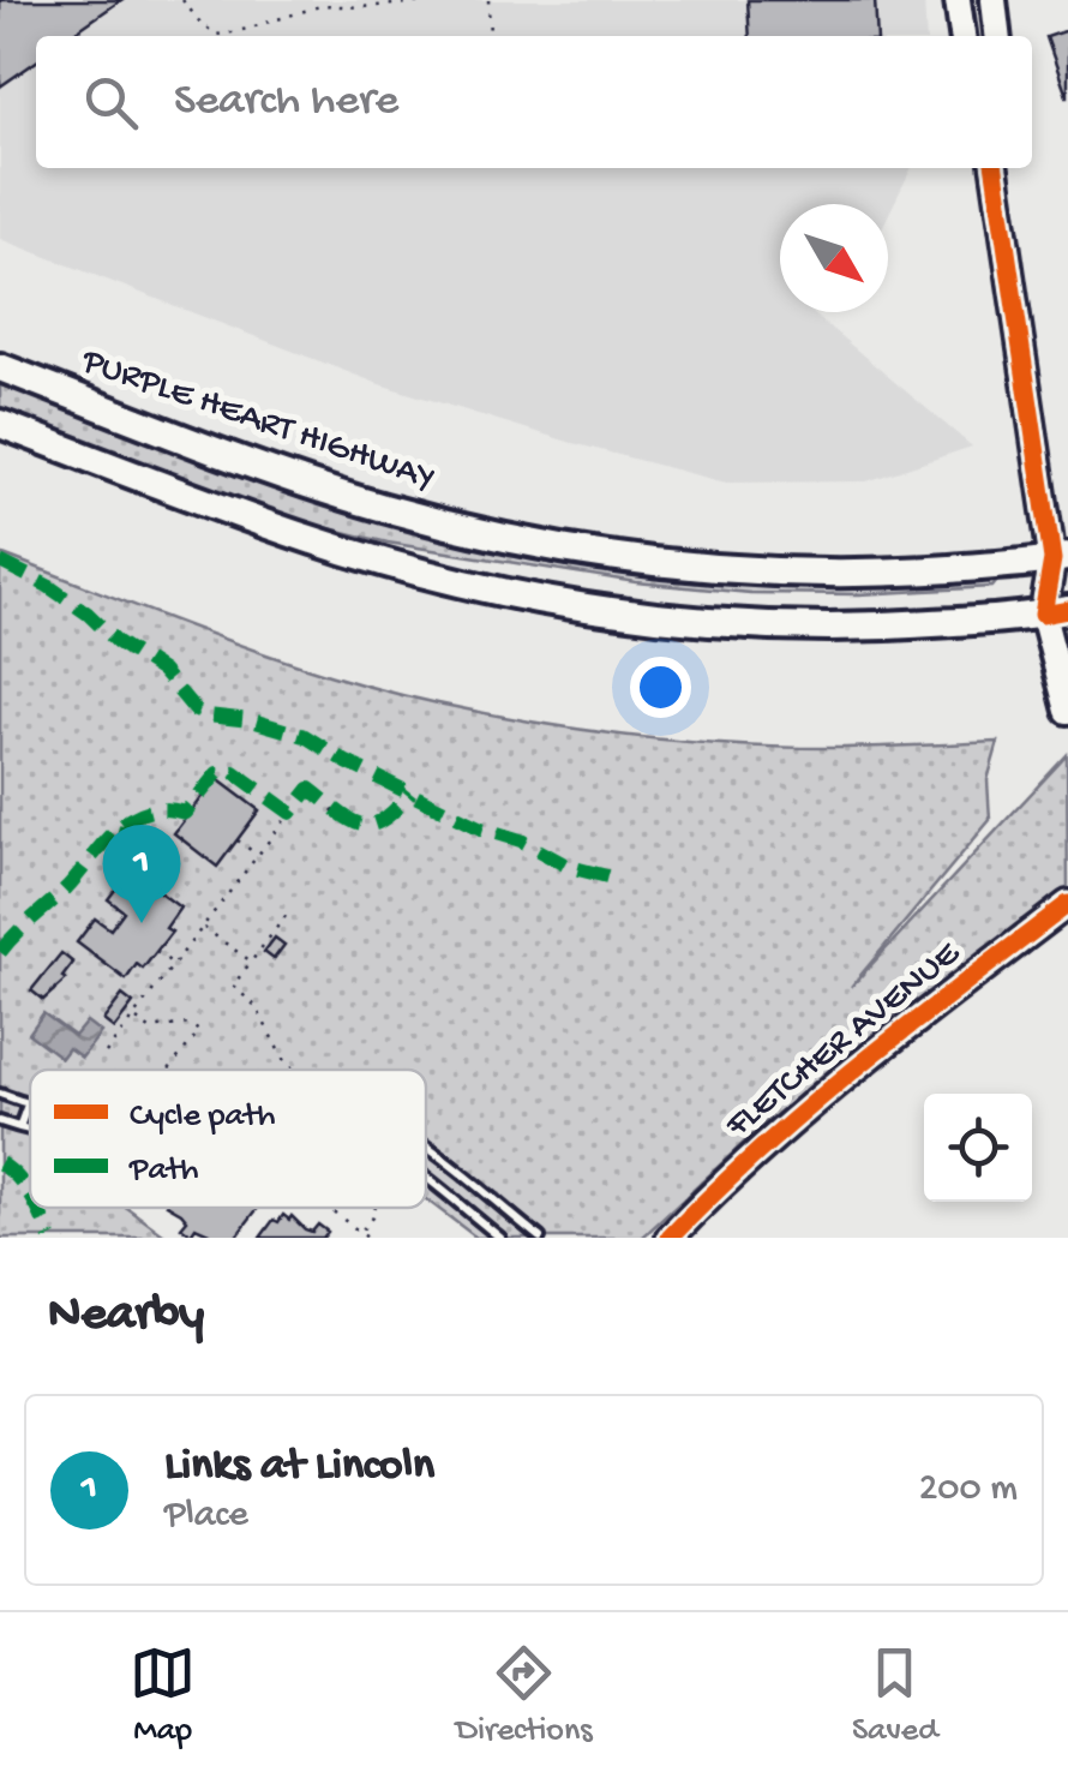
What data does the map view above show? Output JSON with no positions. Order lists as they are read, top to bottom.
{
  "streets": {
    "main road": ["PURPLE HEART HIGHWAY", "FLETCHER AVENUE"]
  },
  "legend": ["Cycle path", "Path"],
  "north": "bottom right",
  "page": {
    "search": "Search here",
    "pins": "1",
    "heading": "Nearby",
    "list": [
      {
        "mark": "1",
        "name": "Links at Lincoln",
        "note": "Place",
        "value": "200 m"
      }
    ],
    "nav": ["Map", "Directions", "Saved"]
  }
}
